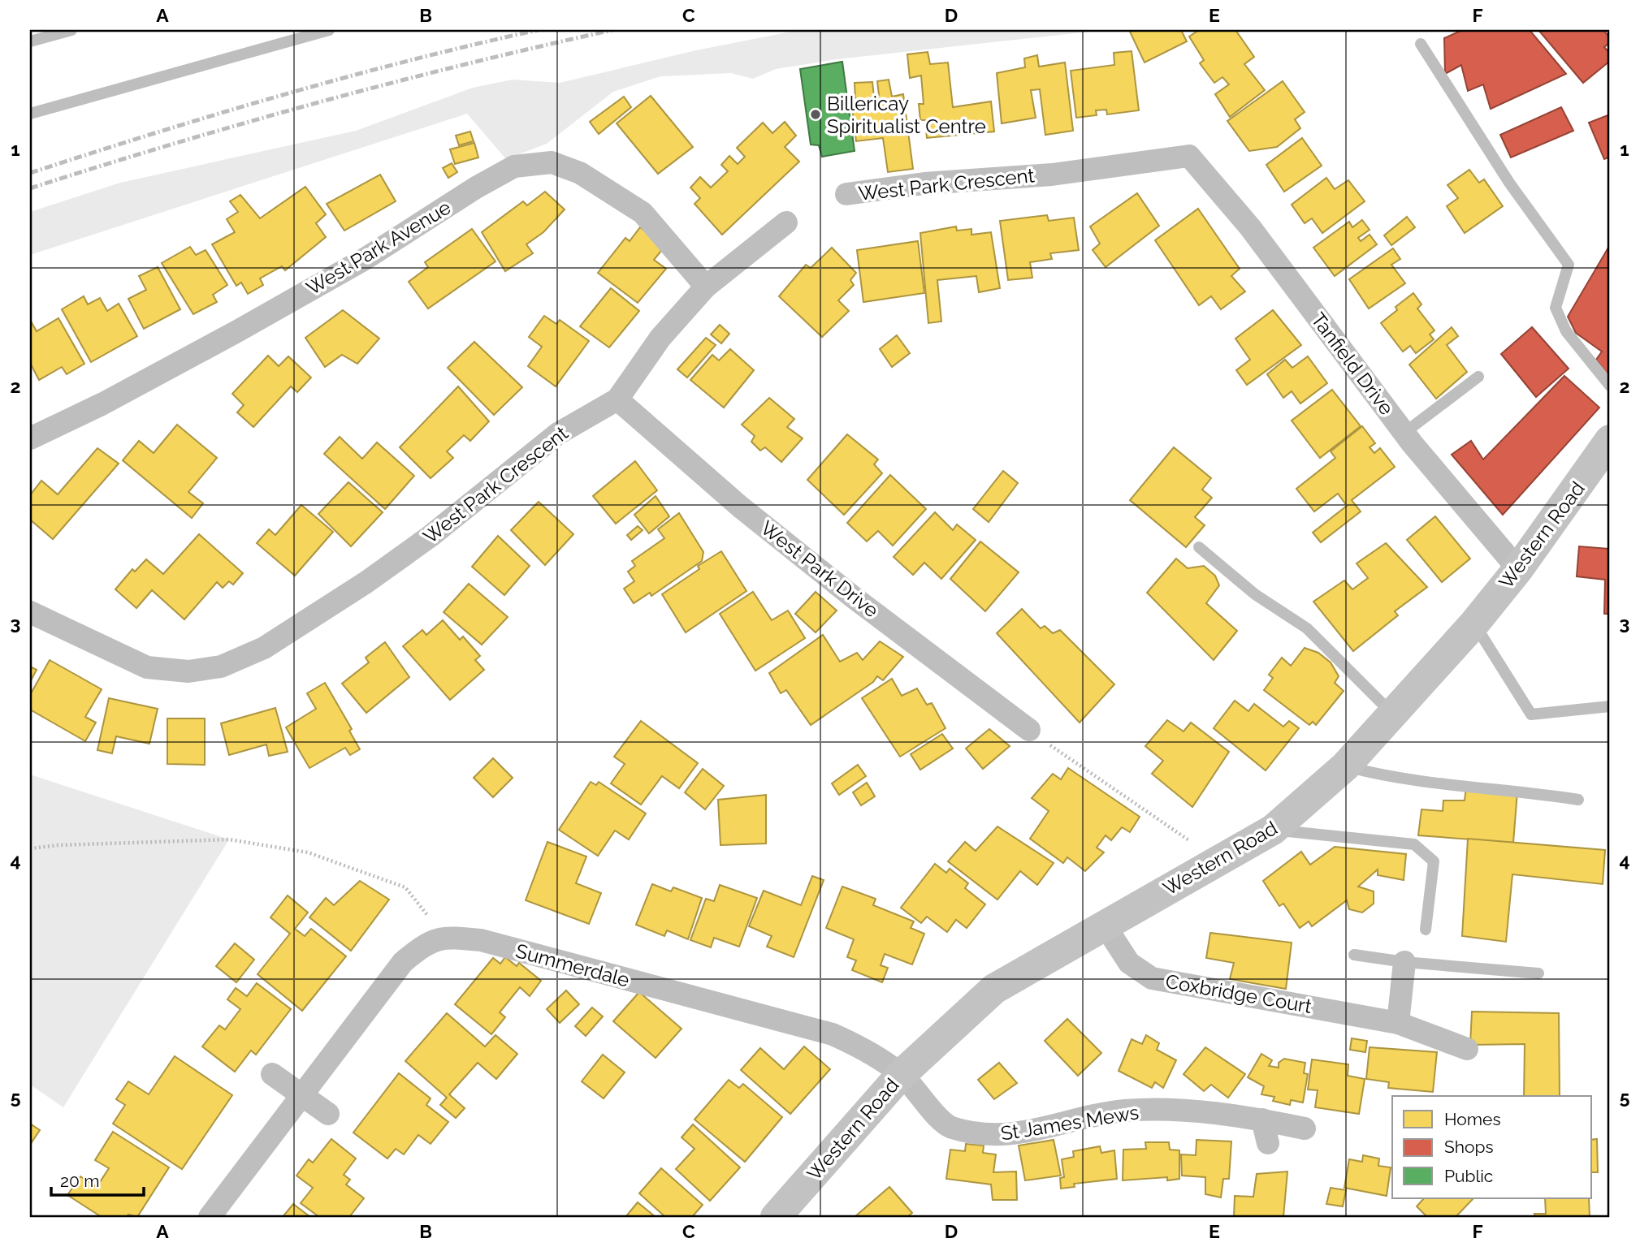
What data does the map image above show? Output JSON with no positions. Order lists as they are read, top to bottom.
{
  "streets": {
    "street": [
      "West Park Crescent",
      "West Park Avenue",
      "Tanfield Drive",
      "Western Road",
      "West Park Drive",
      "Summerdale",
      "Coxbridge Court",
      "St James Mews"
    ]
  },
  "crossings": [
    ["West Park Crescent", "West Park Avenue"],
    ["West Park Crescent", "Tanfield Drive"],
    ["West Park Crescent", "West Park Drive"],
    ["Tanfield Drive", "Western Road"],
    ["Western Road", "Summerdale"],
    ["Western Road", "Coxbridge Court"],
    ["Western Road", "St James Mews"],
    ["Summerdale", "St James Mews"]
  ],
  "places": ["Billericay Spiritualist Centre"],
  "legend": ["Homes", "Shops", "Public"],
  "scale_bar": "20 m",
  "grid": {
    "columns": [
      "A",
      "B",
      "C",
      "D",
      "E",
      "F"
    ],
    "rows": [
      "1",
      "2",
      "3",
      "4",
      "5"
    ]
  }
}
